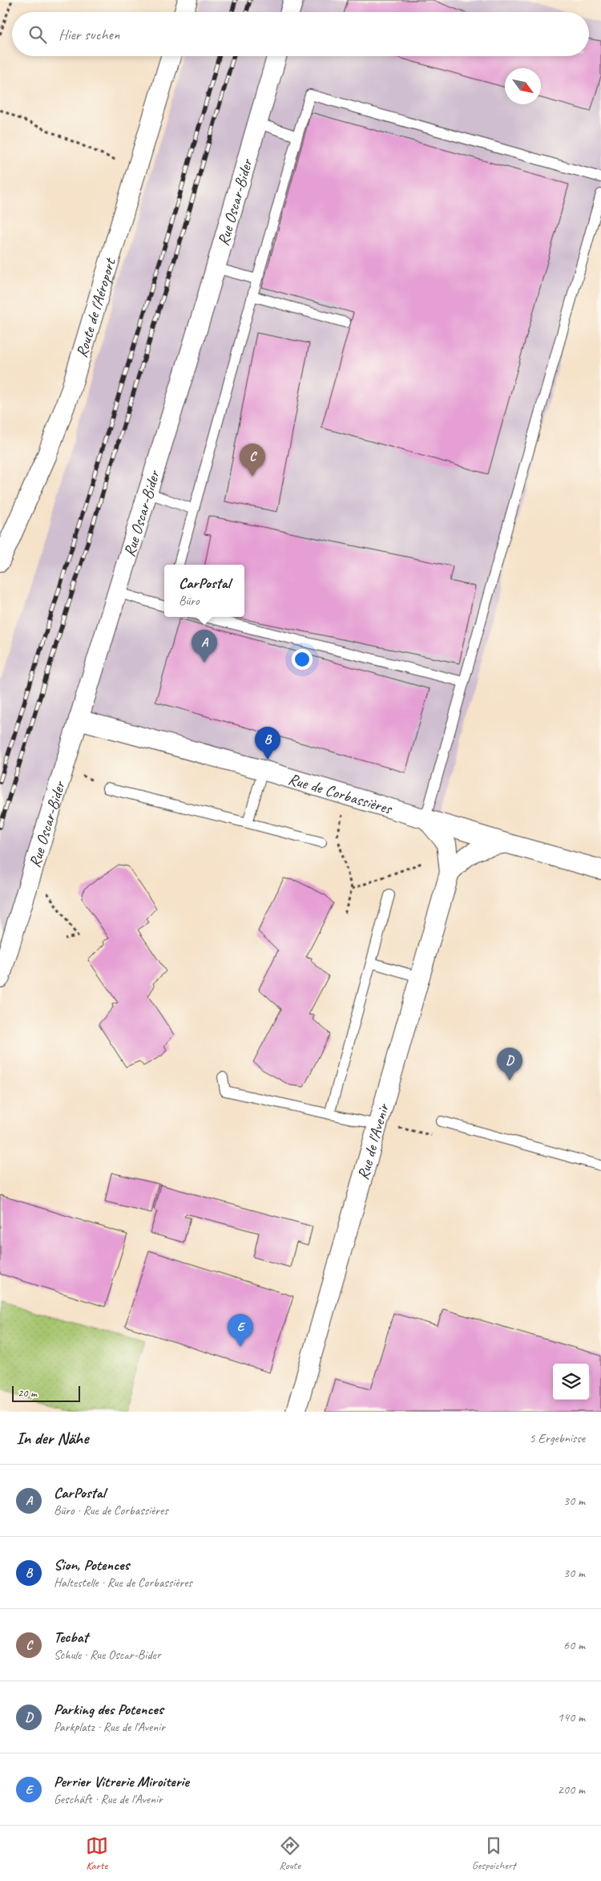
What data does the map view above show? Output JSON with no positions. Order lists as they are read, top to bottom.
{
  "streets": {
    "street": [
      "Rue Oscar-Bider",
      "Route de l'Aéroport",
      "Rue de Corbassières",
      "Rue de l'Avenir"
    ]
  },
  "crossings": [
    ["Rue Oscar-Bider", "Rue de Corbassières"],
    ["Rue de Corbassières", "Rue de l'Avenir"]
  ],
  "scale_bar": "20 m",
  "north": "bottom right",
  "page": {
    "search": "Hier suchen",
    "pins": [
      "C",
      "A",
      "B",
      "D",
      "E"
    ],
    "popup": ["CarPostal", "Büro"],
    "scale": "20 m",
    "heading": ["In der Nähe", "5 Ergebnisse"],
    "list": [
      {
        "mark": "A",
        "name": "CarPostal",
        "note": "Büro · Rue de Corbassières",
        "value": "30 m"
      },
      {
        "mark": "B",
        "name": "Sion, Potences",
        "note": "Haltestelle · Rue de Corbassières",
        "value": "30 m"
      },
      {
        "mark": "C",
        "name": "Tecbat",
        "note": "Schule · Rue Oscar-Bider",
        "value": "60 m"
      },
      {
        "mark": "D",
        "name": "Parking des Potences",
        "note": "Parkplatz · Rue de l'Avenir",
        "value": "140 m"
      },
      {
        "mark": "E",
        "name": "Perrier Vitrerie Miroiterie",
        "note": "Geschäft · Rue de l'Avenir",
        "value": "200 m"
      }
    ],
    "nav": ["Karte", "Route", "Gespeichert"]
  }
}
